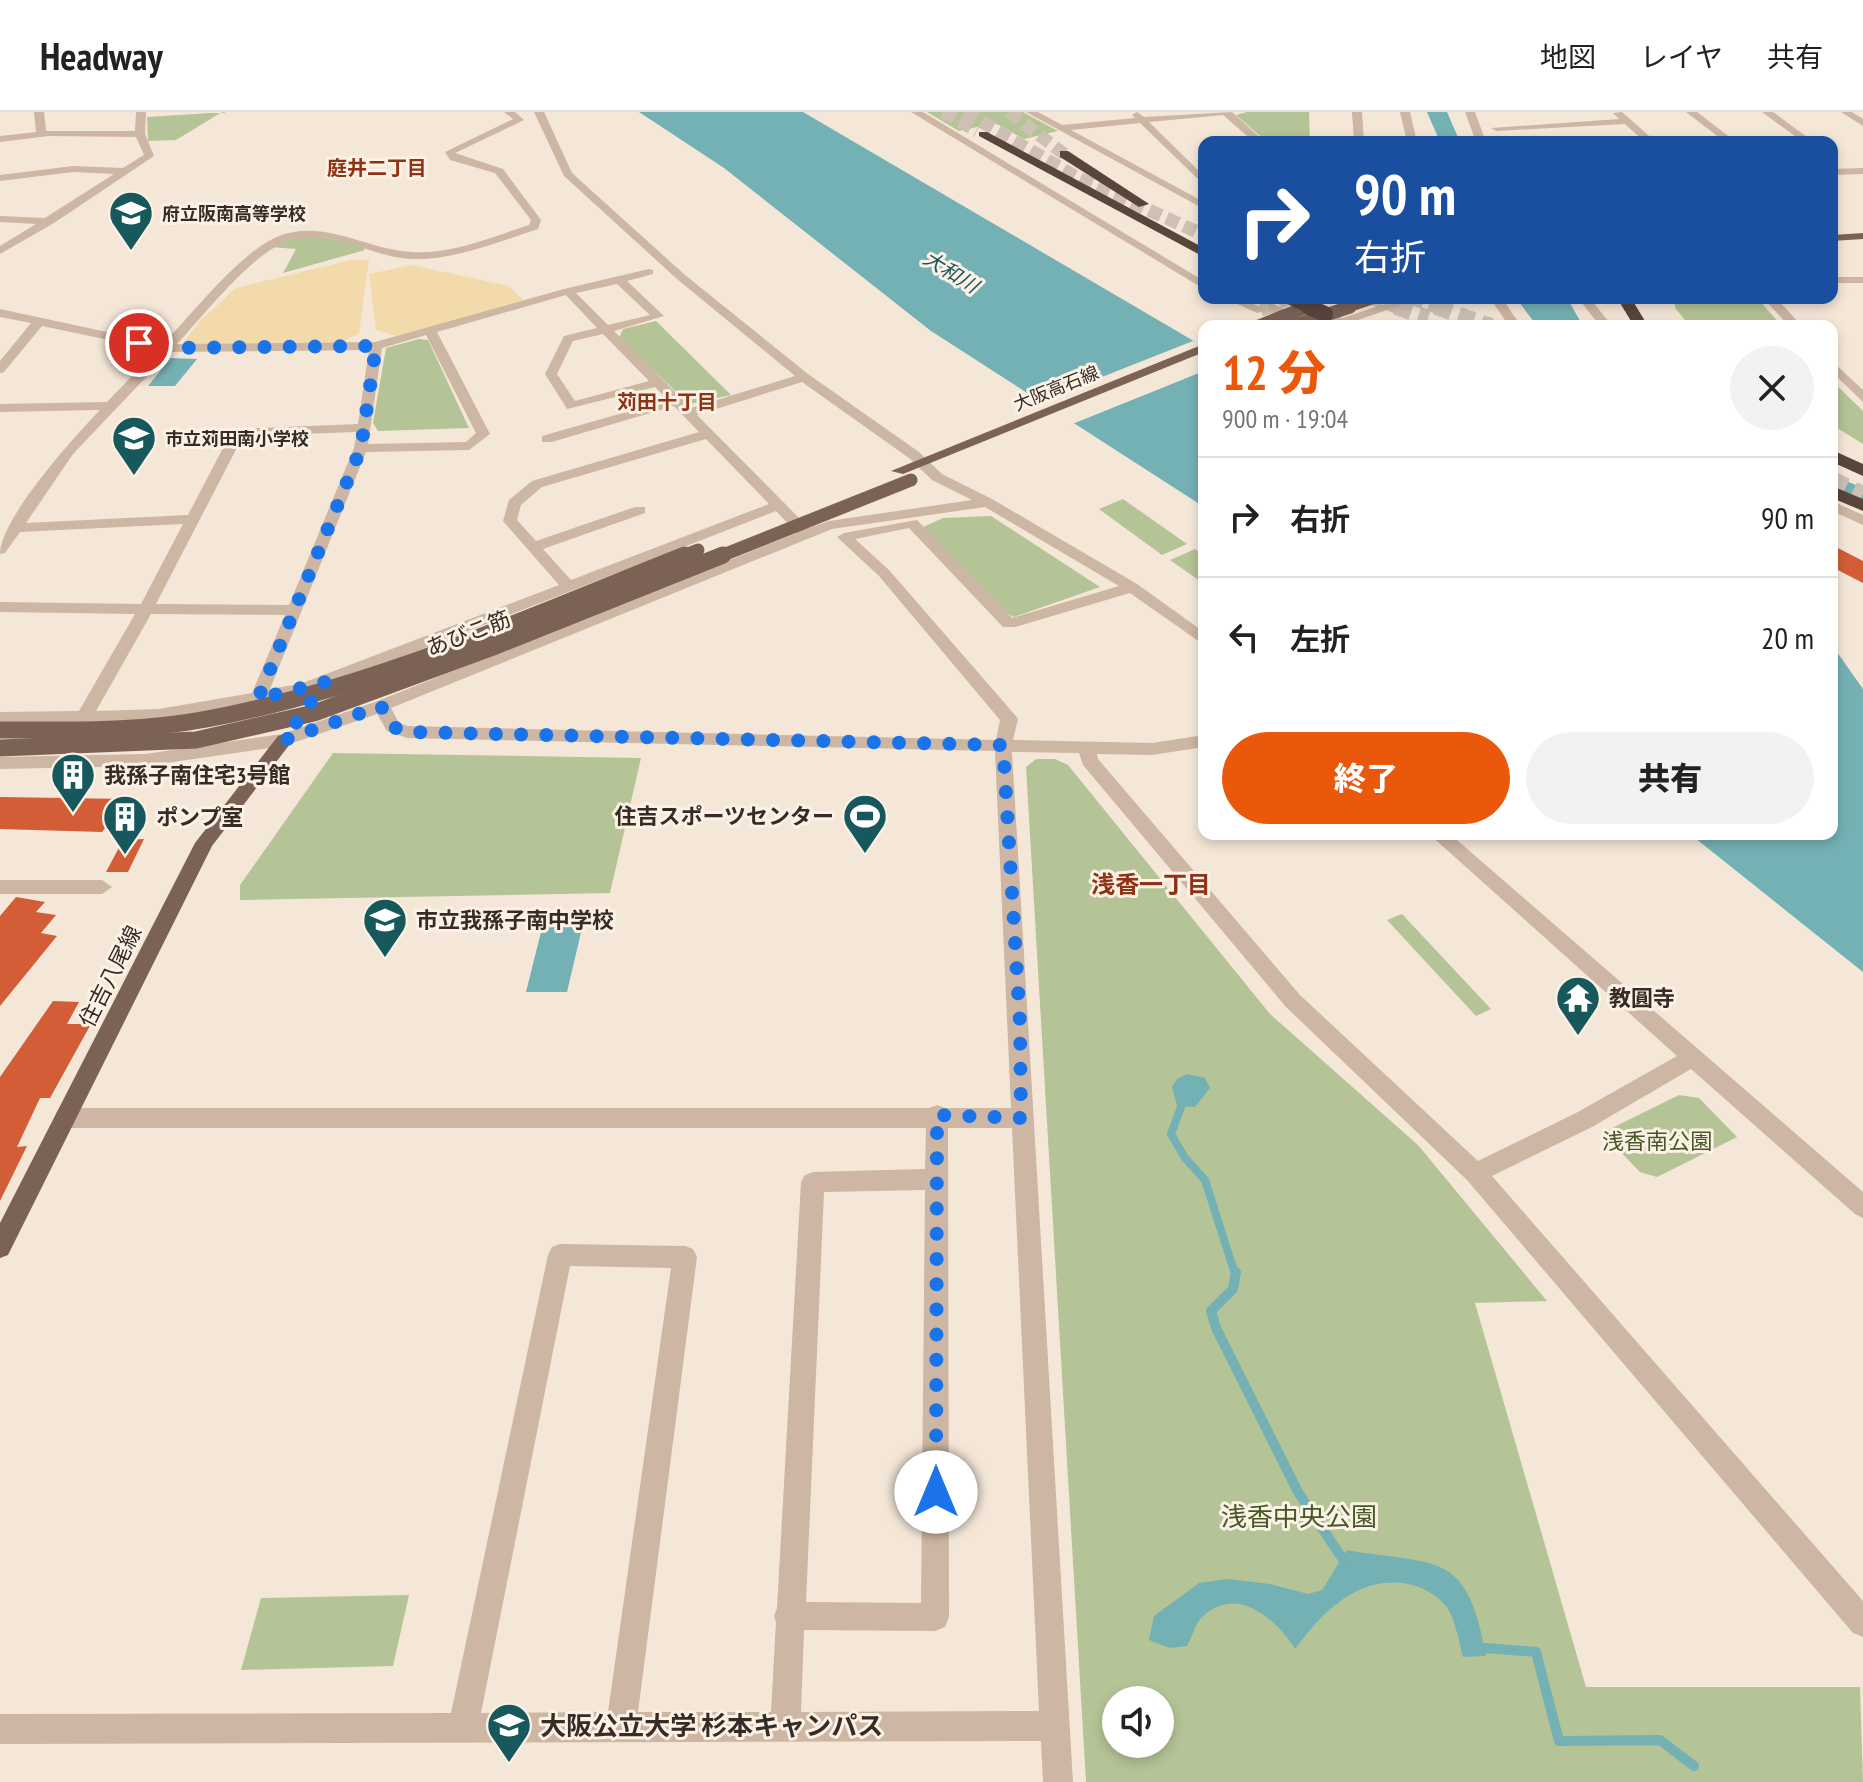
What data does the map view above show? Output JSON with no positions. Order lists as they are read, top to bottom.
{
  "streets": {
    "main road": ["大阪高石線", "あびこ筋", "住吉八尾線"]
  },
  "crossings": [
    ["大阪高石線", "あびこ筋"]
  ],
  "districts": ["庭井二丁目", "苅田十丁目", "浅香一丁目"],
  "water": ["大和川"],
  "parks": ["浅香南公園", "浅香中央公園"],
  "places": {
    "school or university": [
      "府立阪南高等学校",
      "市立苅田南小学校",
      "市立我孫子南中学校",
      "大阪公立大学 杉本キャンパス"
    ],
    "building": ["我孫子南住宅3号館", "ポンプ室"],
    "sports": ["住吉スポーツセンター"],
    "temple": ["教圓寺"]
  },
  "page": {
    "header": "Headway",
    "nav": ["地図", "レイヤ", "共有"],
    "turn": ["90 m", "右折"],
    "heading": ["12 分", "900 m · 19:04"],
    "list": [
      {
        "name": "右折",
        "value": "90 m"
      },
      {
        "name": "左折",
        "value": "20 m"
      }
    ],
    "buttons": ["終了", "共有"]
  }
}
